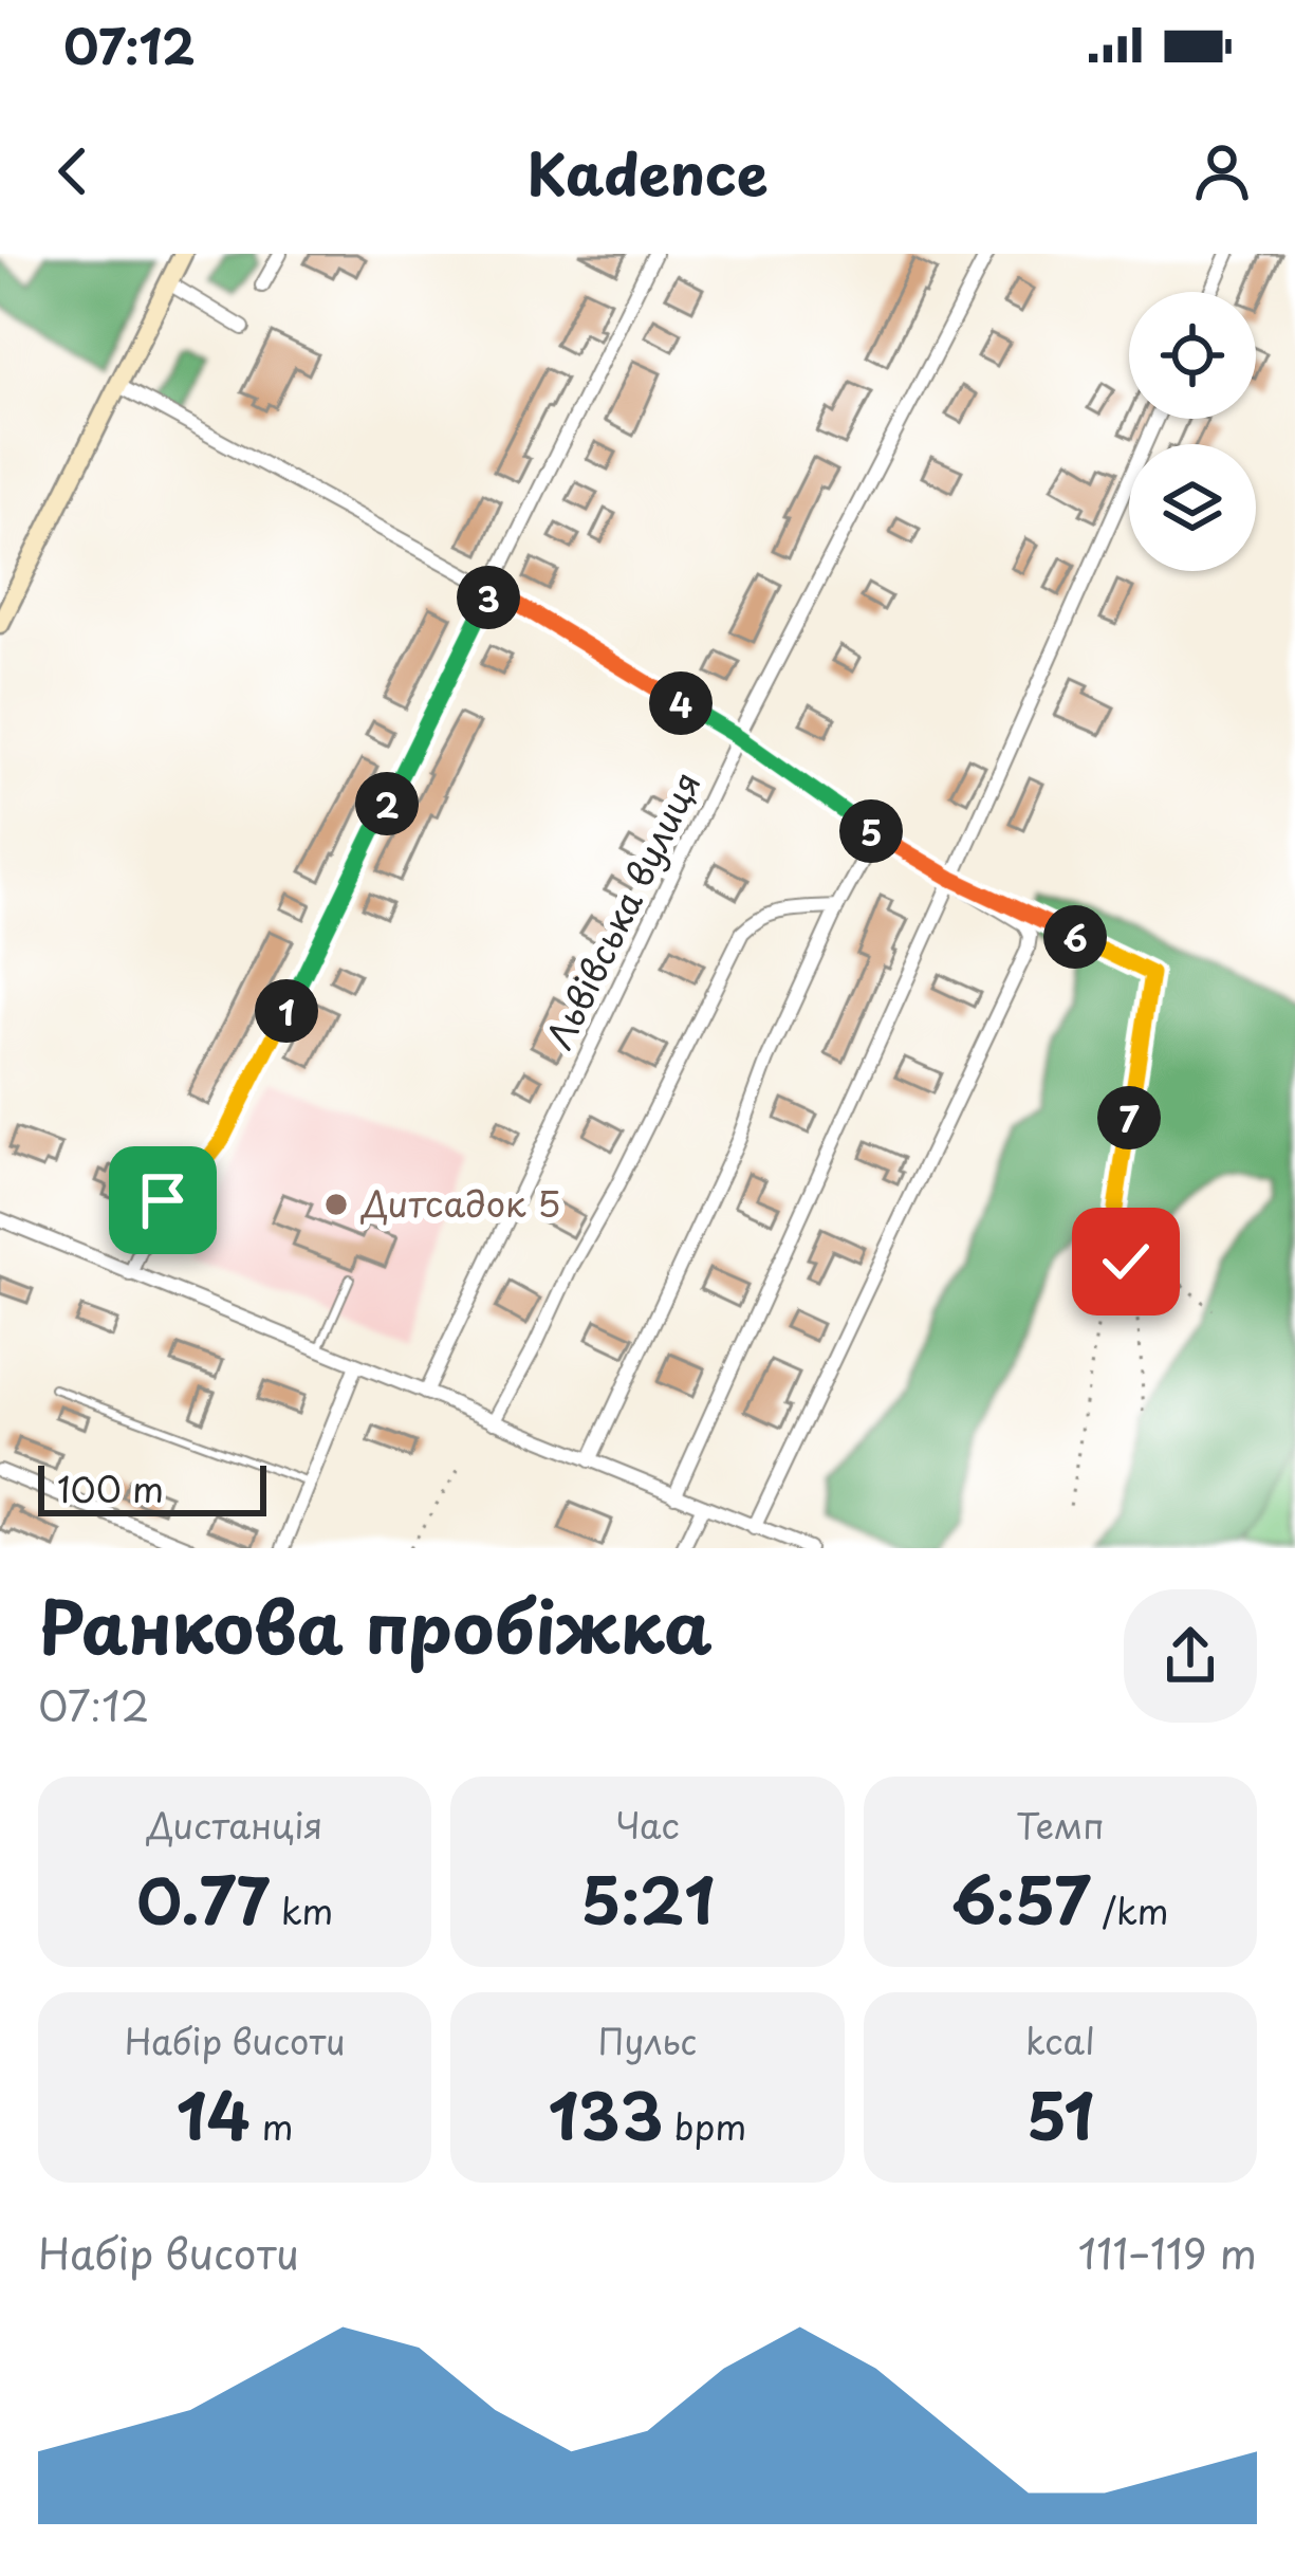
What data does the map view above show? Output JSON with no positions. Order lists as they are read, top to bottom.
{
  "streets": {
    "street": ["Львівська вулиця"]
  },
  "places": ["Дитсадок 5"],
  "scale_bar": "100 m",
  "page": {
    "status": "07:12",
    "header": "Kadence",
    "pins": [
      "3",
      "4",
      "2",
      "5",
      "6",
      "1",
      "7"
    ],
    "scale": "100 m",
    "heading": ["Ранкова пробіжка", "07:12"],
    "stats": [
      ["Дистанція", "0.77 km"],
      ["Час", "5:21"],
      ["Темп", "6:57 /km"],
      ["Набір висоти", "14 m"],
      ["Пульс", "133 bpm"],
      ["kcal", "51"]
    ],
    "chart": ["Набір висоти", "111–119 m"]
  }
}
